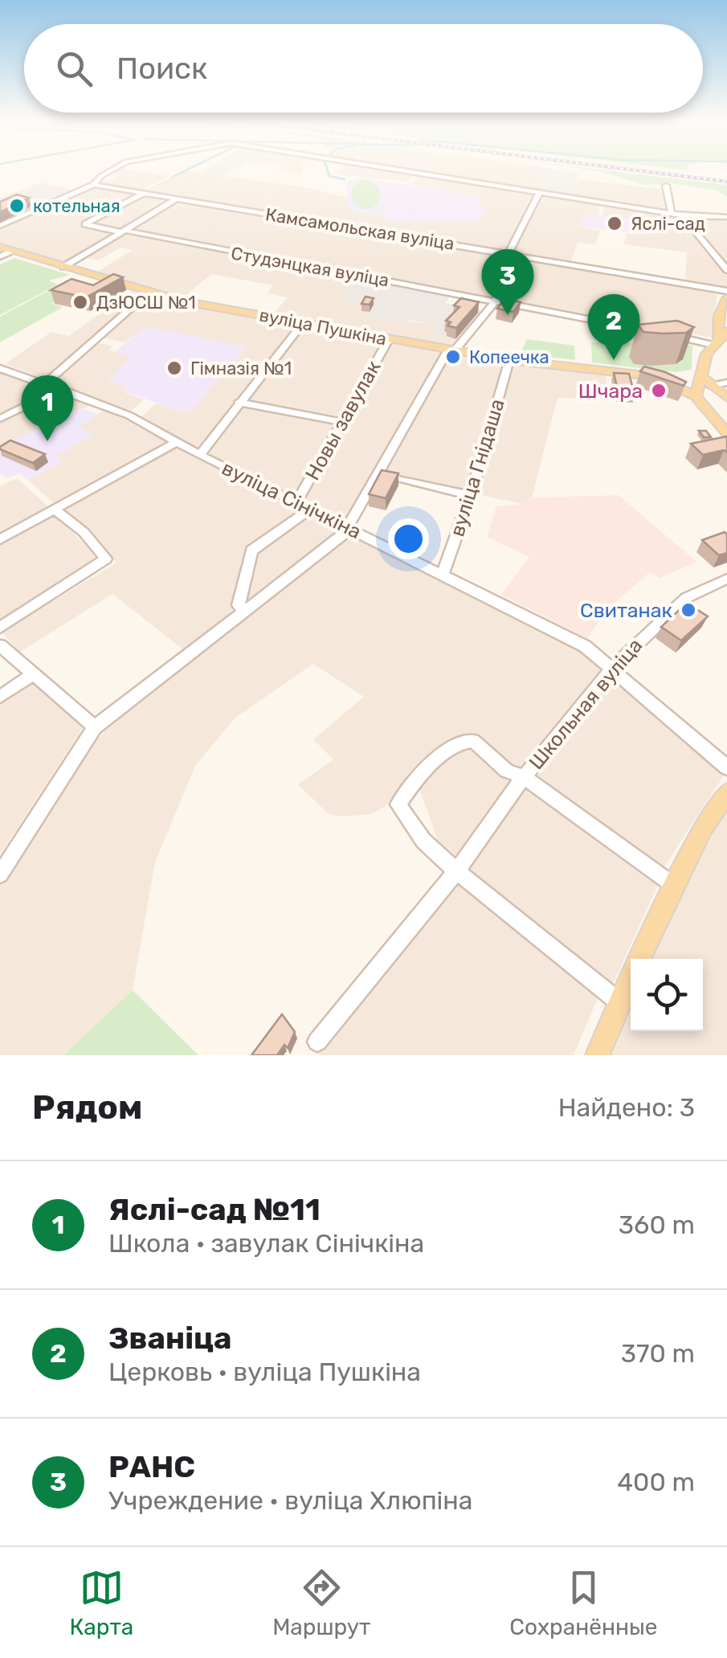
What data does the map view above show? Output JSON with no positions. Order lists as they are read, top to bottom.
{
  "streets": {
    "main road": ["вуліца Пушкіна"],
    "street": [
      "Камсамольская вуліца",
      "Студэнцкая вуліца",
      "Новы завулак",
      "вуліца Гнідаша",
      "вуліца Сінічкіна",
      "Школьная вуліца"
    ]
  },
  "crossings": [
    ["Камсамольская вуліца", "Студэнцкая вуліца"],
    ["вуліца Пушкіна", "Новы завулак"],
    ["вуліца Пушкіна", "вуліца Гнідаша"],
    ["Новы завулак", "вуліца Сінічкіна"],
    ["вуліца Гнідаша", "вуліца Сінічкіна"],
    ["вуліца Сінічкіна", "Школьная вуліца"]
  ],
  "places": [
    "котельная",
    "Яслі-сад",
    "ДзЮСШ №1",
    "Копеечка",
    "Гімназія №1",
    "Шчара",
    "Свитанак"
  ],
  "page": {
    "search": "Поиск",
    "pins": ["3", "2", "1"],
    "heading": ["Рядом", "Найдено: 3"],
    "list": [
      {
        "mark": "1",
        "name": "Яслі-сад №11",
        "note": "Школа · завулак Сінічкіна",
        "value": "360 m"
      },
      {
        "mark": "2",
        "name": "Званіца",
        "note": "Церковь · вуліца Пушкіна",
        "value": "370 m"
      },
      {
        "mark": "3",
        "name": "РАНС",
        "note": "Учреждение · вуліца Хлюпіна",
        "value": "400 m"
      }
    ],
    "nav": ["Карта", "Маршрут", "Сохранённые"]
  }
}
